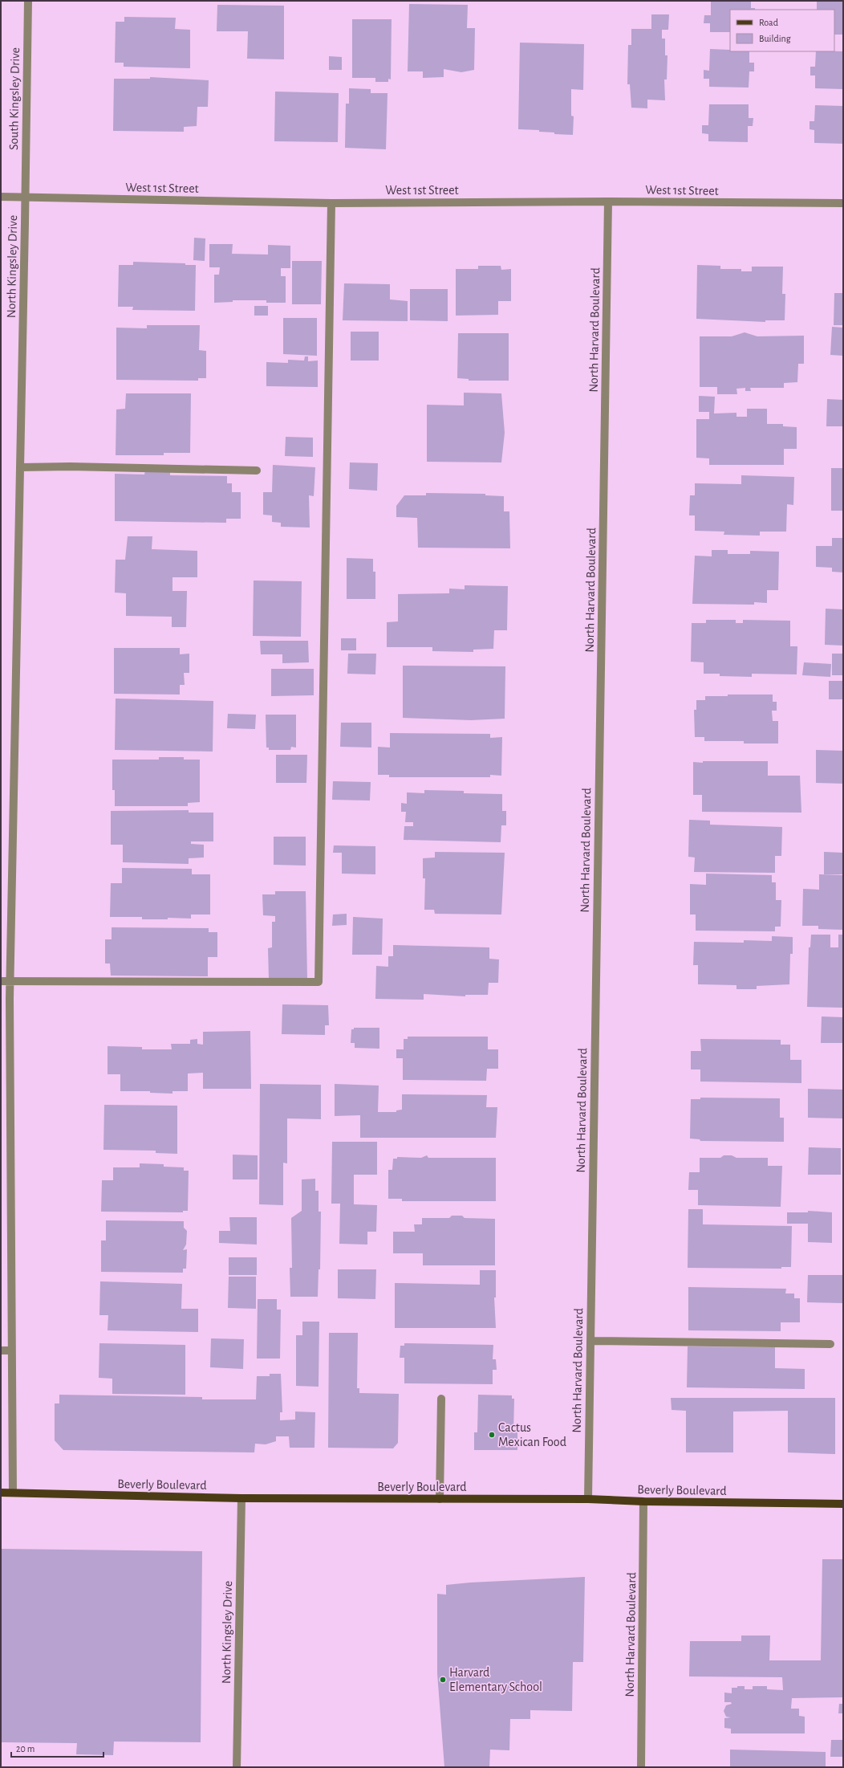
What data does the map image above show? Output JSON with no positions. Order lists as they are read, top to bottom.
{
  "streets": {
    "main road": ["Beverly Boulevard"],
    "street": [
      "South Kingsley Drive",
      "West 1st Street",
      "North Kingsley Drive",
      "North Harvard Boulevard"
    ]
  },
  "crossings": [
    ["South Kingsley Drive", "West 1st Street"],
    ["South Kingsley Drive", "North Kingsley Drive"],
    ["West 1st Street", "North Kingsley Drive"],
    ["West 1st Street", "North Harvard Boulevard"],
    ["North Kingsley Drive", "Beverly Boulevard"],
    ["North Harvard Boulevard", "Beverly Boulevard"]
  ],
  "places": ["Cactus Mexican Food", "Harvard Elementary School"],
  "legend": ["Road", "Building"],
  "scale_bar": "20 m"
}
